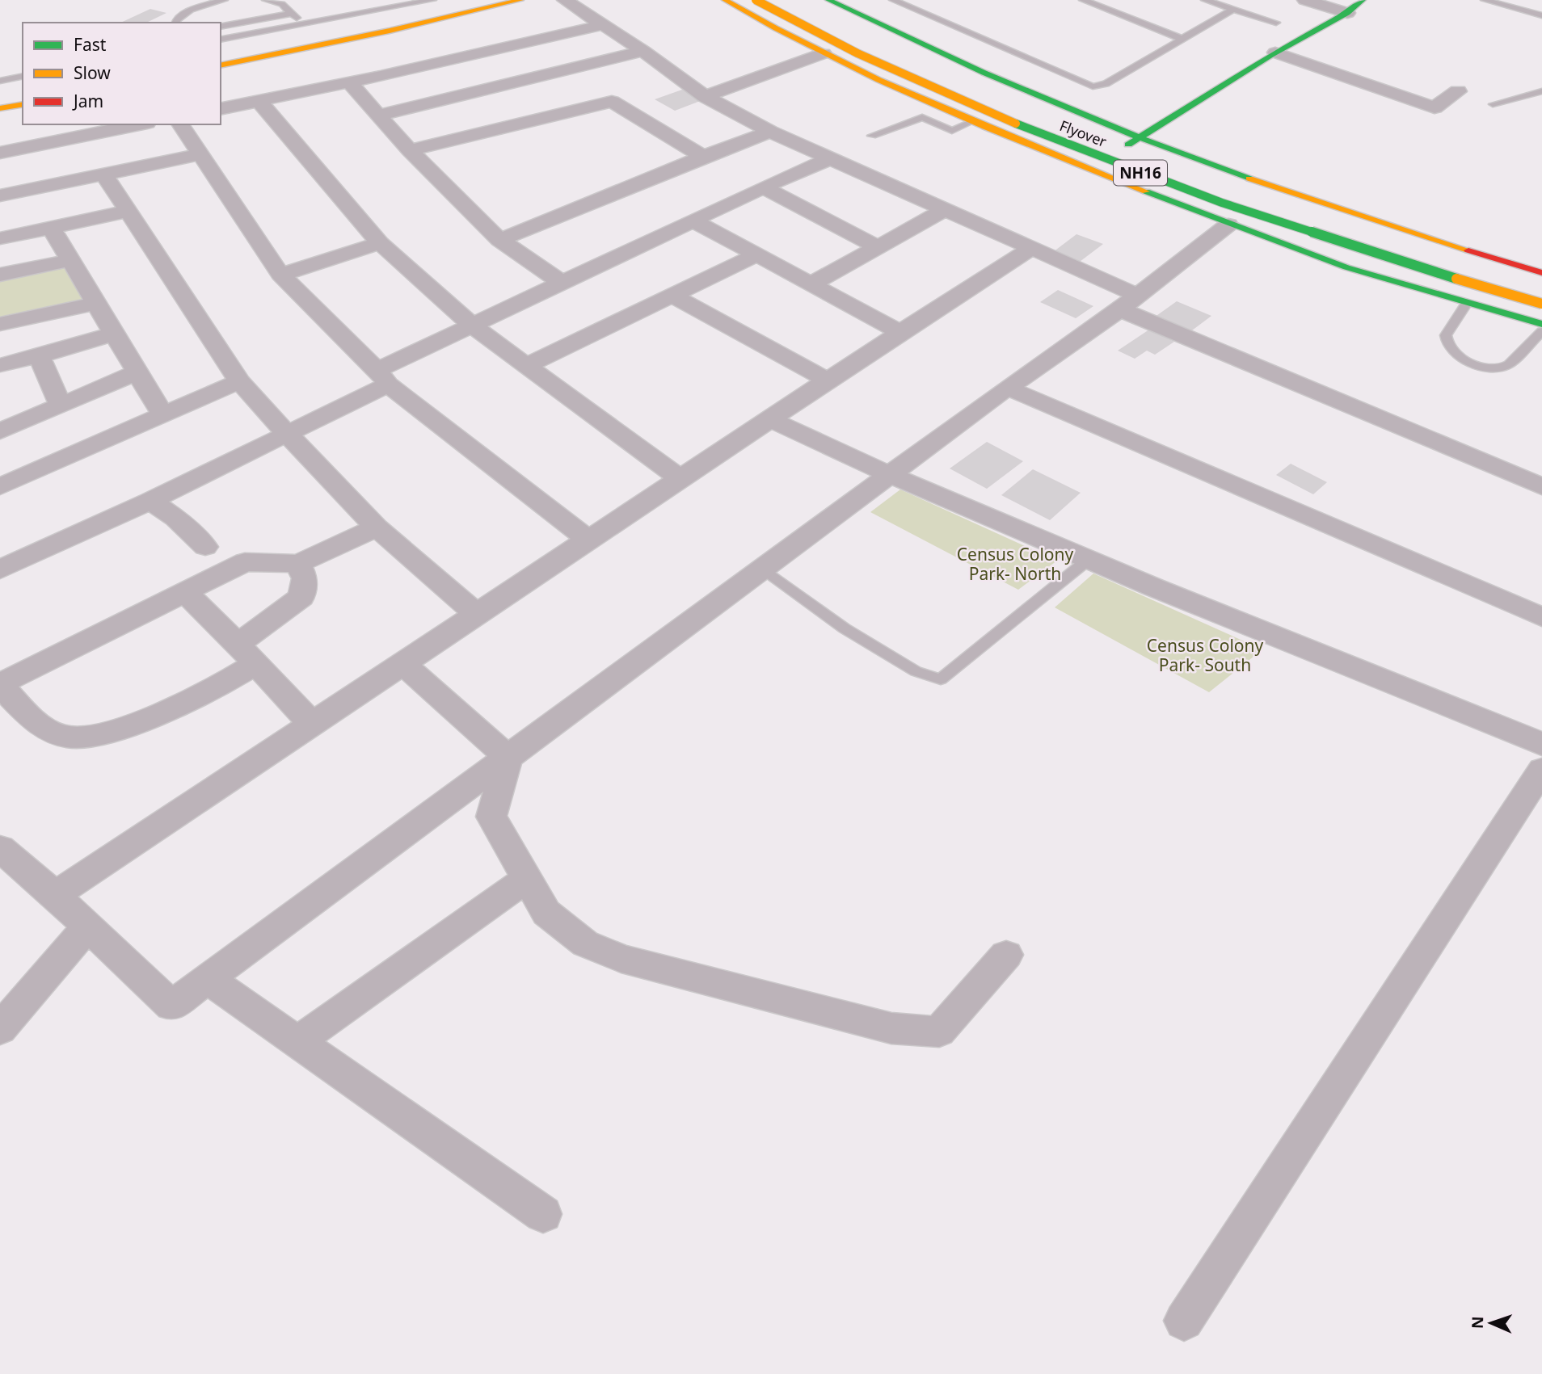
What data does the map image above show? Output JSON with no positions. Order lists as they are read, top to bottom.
{
  "streets": {
    "main road": ["Flyover", "NH16"]
  },
  "parks": ["Census Colony Park- North", "Census Colony Park- South"],
  "legend": ["Fast", "Slow", "Jam"],
  "north": "left"
}
